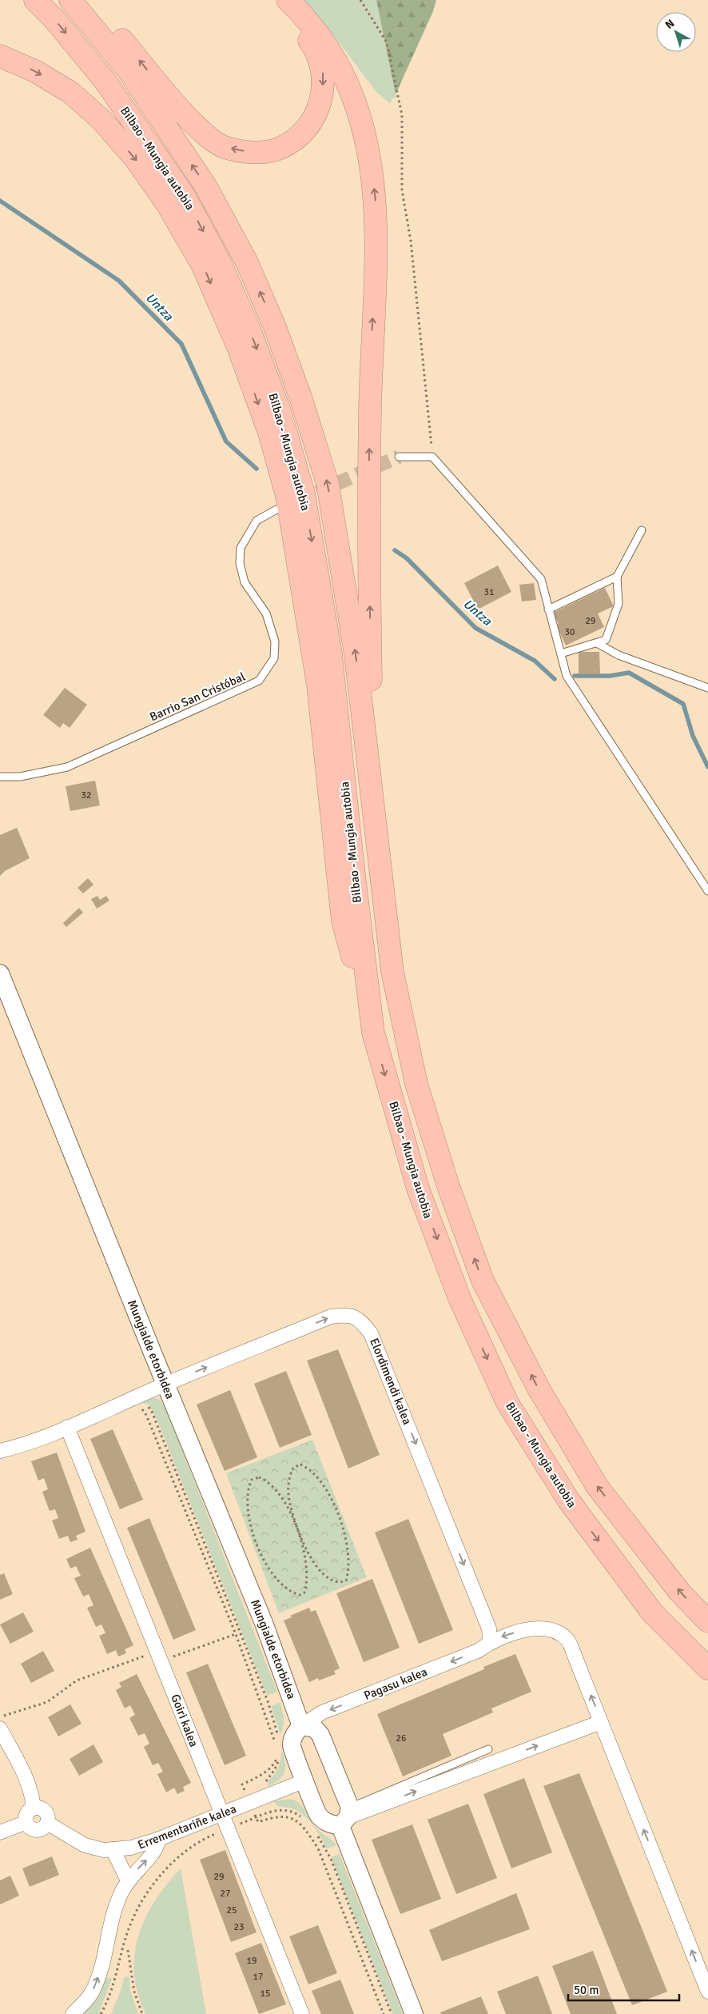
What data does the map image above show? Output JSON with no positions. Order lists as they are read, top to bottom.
{
  "streets": {
    "highway": ["Bilbao - Mungia autobia"],
    "street": [
      "Mungialde etorbidea",
      "Elordimendi kalea",
      "Pagasu kalea",
      "Goiri kalea",
      "Errementariñe kalea"
    ],
    "lane": ["Barrio San Cristóbal"]
  },
  "crossings": [
    ["Mungialde etorbidea", "Elordimendi kalea"],
    ["Mungialde etorbidea", "Pagasu kalea"],
    ["Elordimendi kalea", "Pagasu kalea"],
    ["Elordimendi kalea", "Goiri kalea"],
    ["Goiri kalea", "Errementariñe kalea"]
  ],
  "water": ["Untza"],
  "house_numbers": [
    "31",
    "29",
    "30",
    "32",
    "26",
    "29",
    "27",
    "25",
    "23",
    "19",
    "17",
    "15"
  ],
  "scale_bar": "50 m",
  "north": "top left"
}
